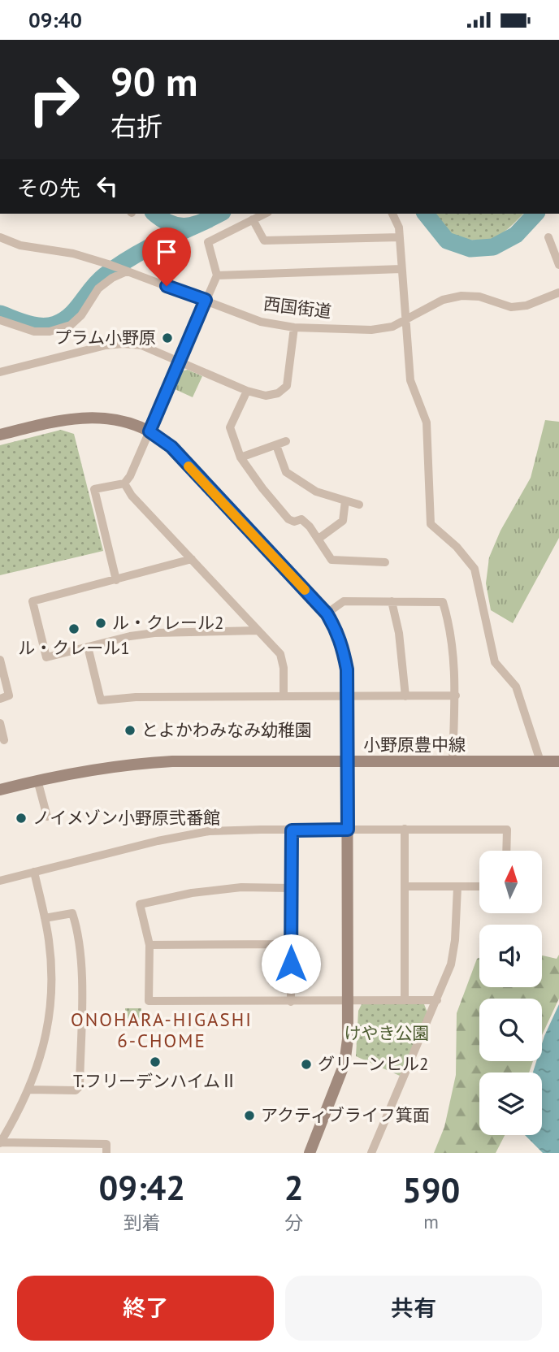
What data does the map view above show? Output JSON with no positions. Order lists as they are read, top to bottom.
{
  "streets": {
    "street": ["西国街道", "小野原豊中線"]
  },
  "districts": ["ONOHARA-HIGASHI 6-CHOME"],
  "parks": ["けやき公園"],
  "places": [
    "プラム小野原",
    "ル・クレール2",
    "ル・クレール1",
    "とよかわみなみ幼稚園",
    "ノイメゾン小野原弐番館",
    "T.フリーデンハイムⅡ",
    "グリーンヒル2",
    "アクティブライフ箕面"
  ],
  "north": "top",
  "page": {
    "status": "09:40",
    "turn": ["90 m", "右折"],
    "then": "その先",
    "eta": [
      "09:42",
      "到着",
      "2",
      "分",
      "590",
      "m"
    ],
    "buttons": ["終了", "共有"]
  }
}
